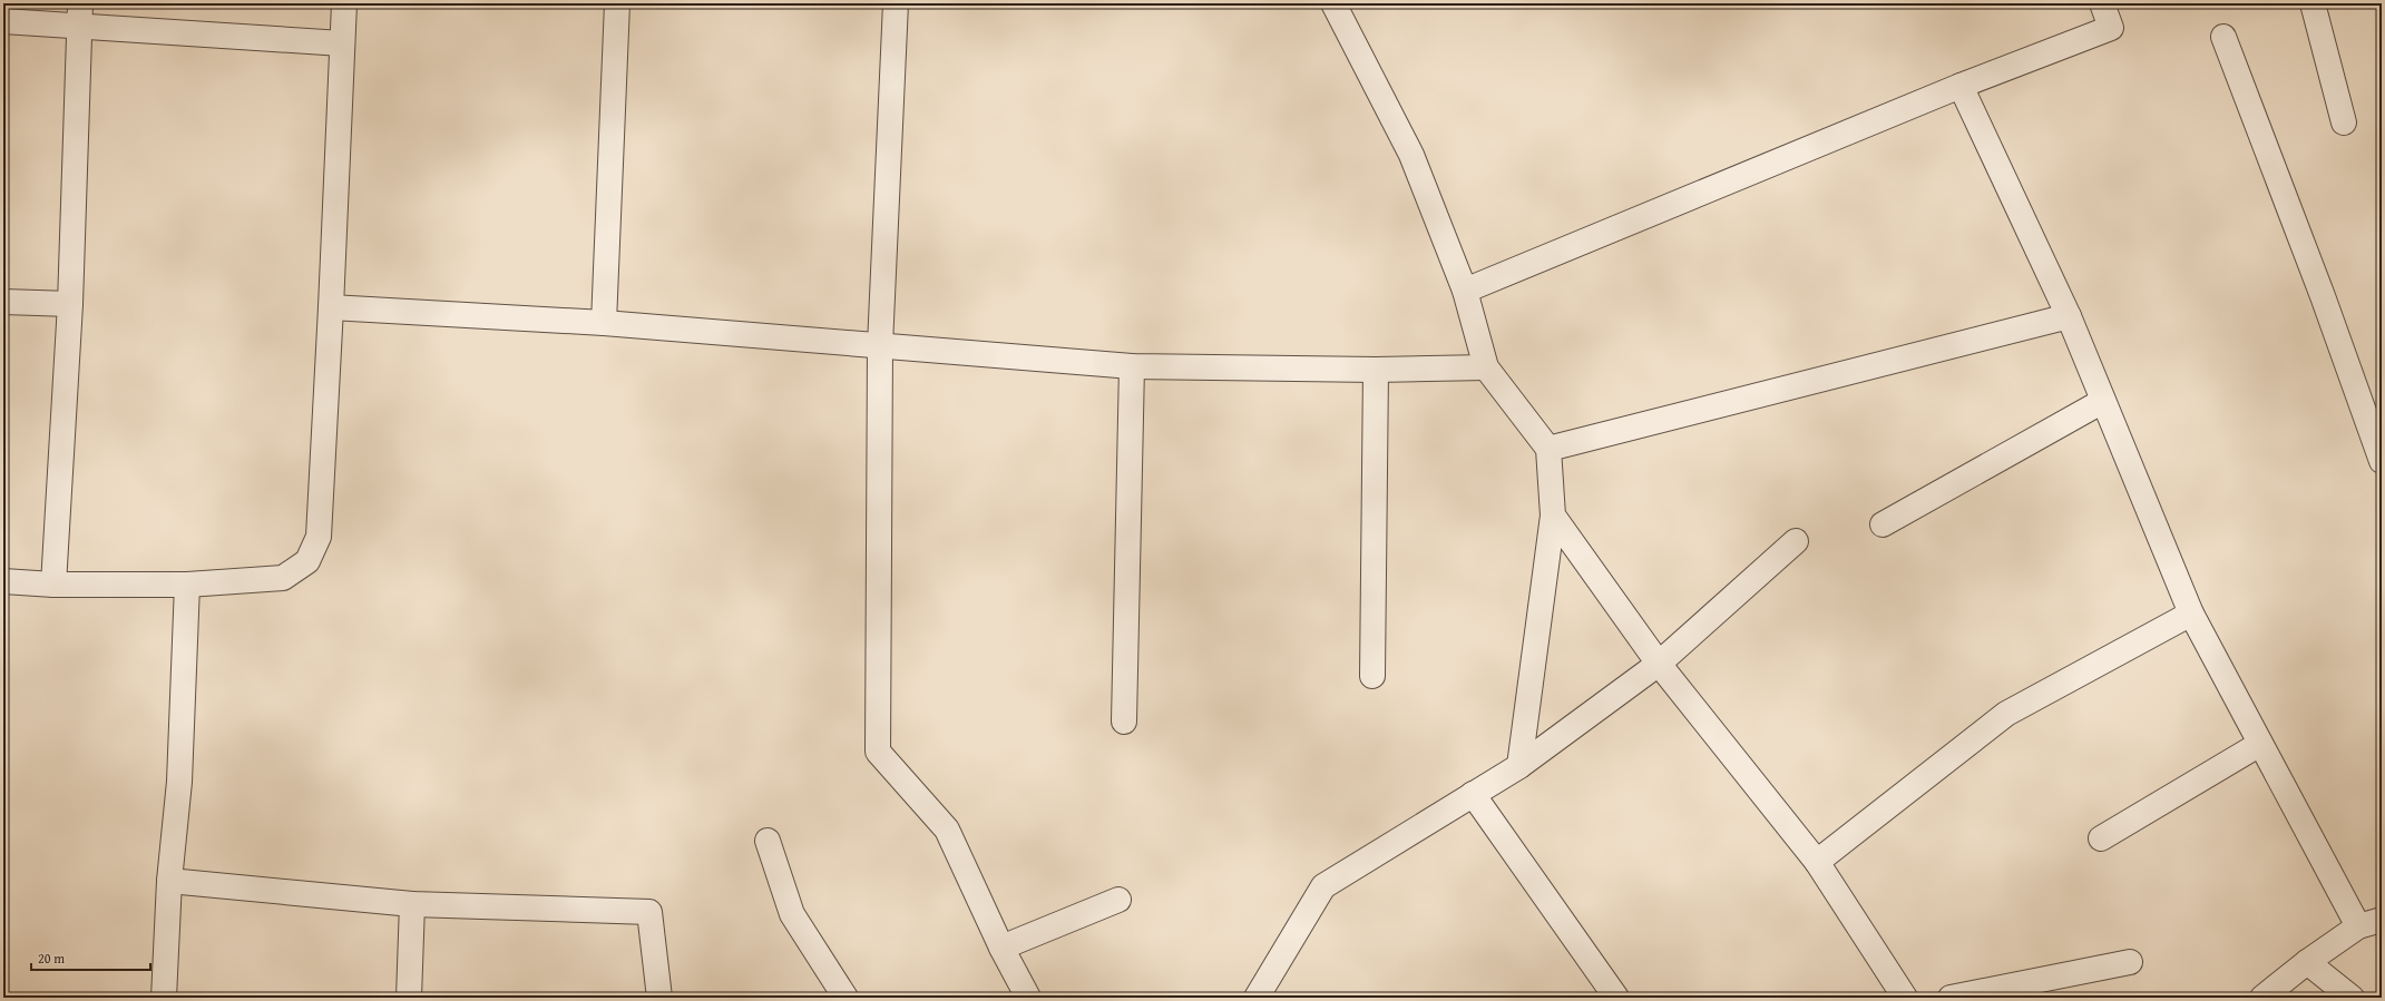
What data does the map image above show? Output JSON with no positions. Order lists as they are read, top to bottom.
{
  "scale_bar": "20 m"
}
